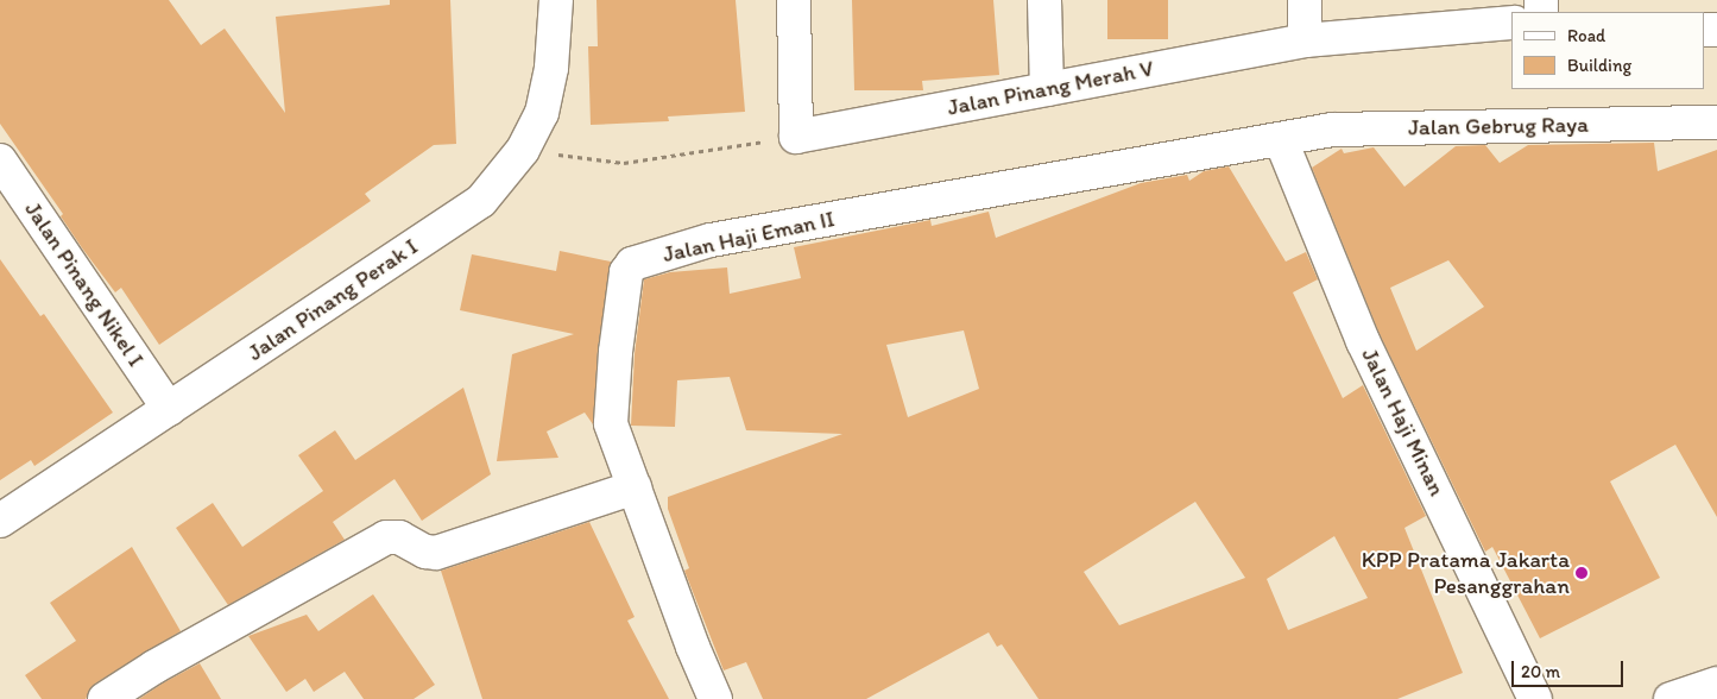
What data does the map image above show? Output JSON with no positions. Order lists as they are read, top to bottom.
{
  "streets": {
    "street": [
      "Jalan Pinang Merah V",
      "Jalan Gebrug Raya",
      "Jalan Haji Eman II",
      "Jalan Pinang Nikel I",
      "Jalan Pinang Perak I",
      "Jalan Haji Minan"
    ]
  },
  "crossings": [
    ["Jalan Gebrug Raya", "Jalan Haji Eman II"],
    ["Jalan Gebrug Raya", "Jalan Haji Minan"],
    ["Jalan Haji Eman II", "Jalan Haji Minan"],
    ["Jalan Pinang Nikel I", "Jalan Pinang Perak I"]
  ],
  "places": ["KPP Pratama Jakarta Pesanggrahan"],
  "legend": ["Road", "Building"],
  "scale_bar": "20 m"
}
